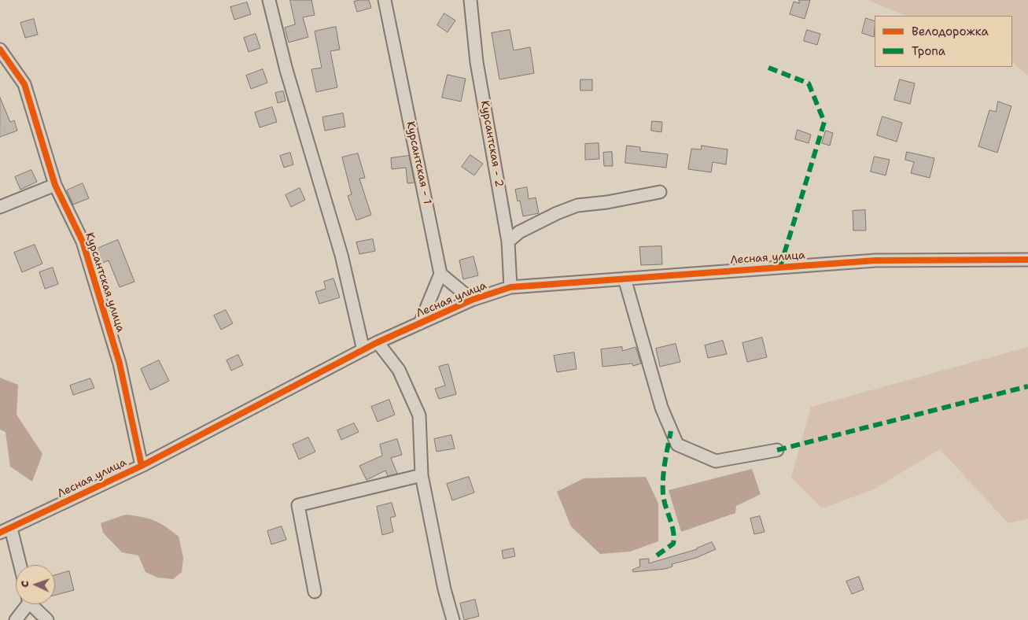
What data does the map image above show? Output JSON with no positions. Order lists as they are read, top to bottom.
{
  "streets": {
    "street": [
      "Курсантская - 2",
      "Курсантская - 1",
      "Лесная улица",
      "Курсантская улица"
    ]
  },
  "crossings": [
    ["Курсантская - 2", "Лесная улица"],
    ["Лесная улица", "Курсантская улица"]
  ],
  "legend": ["Велодорожка", "Тропа"],
  "north": "left"
}
